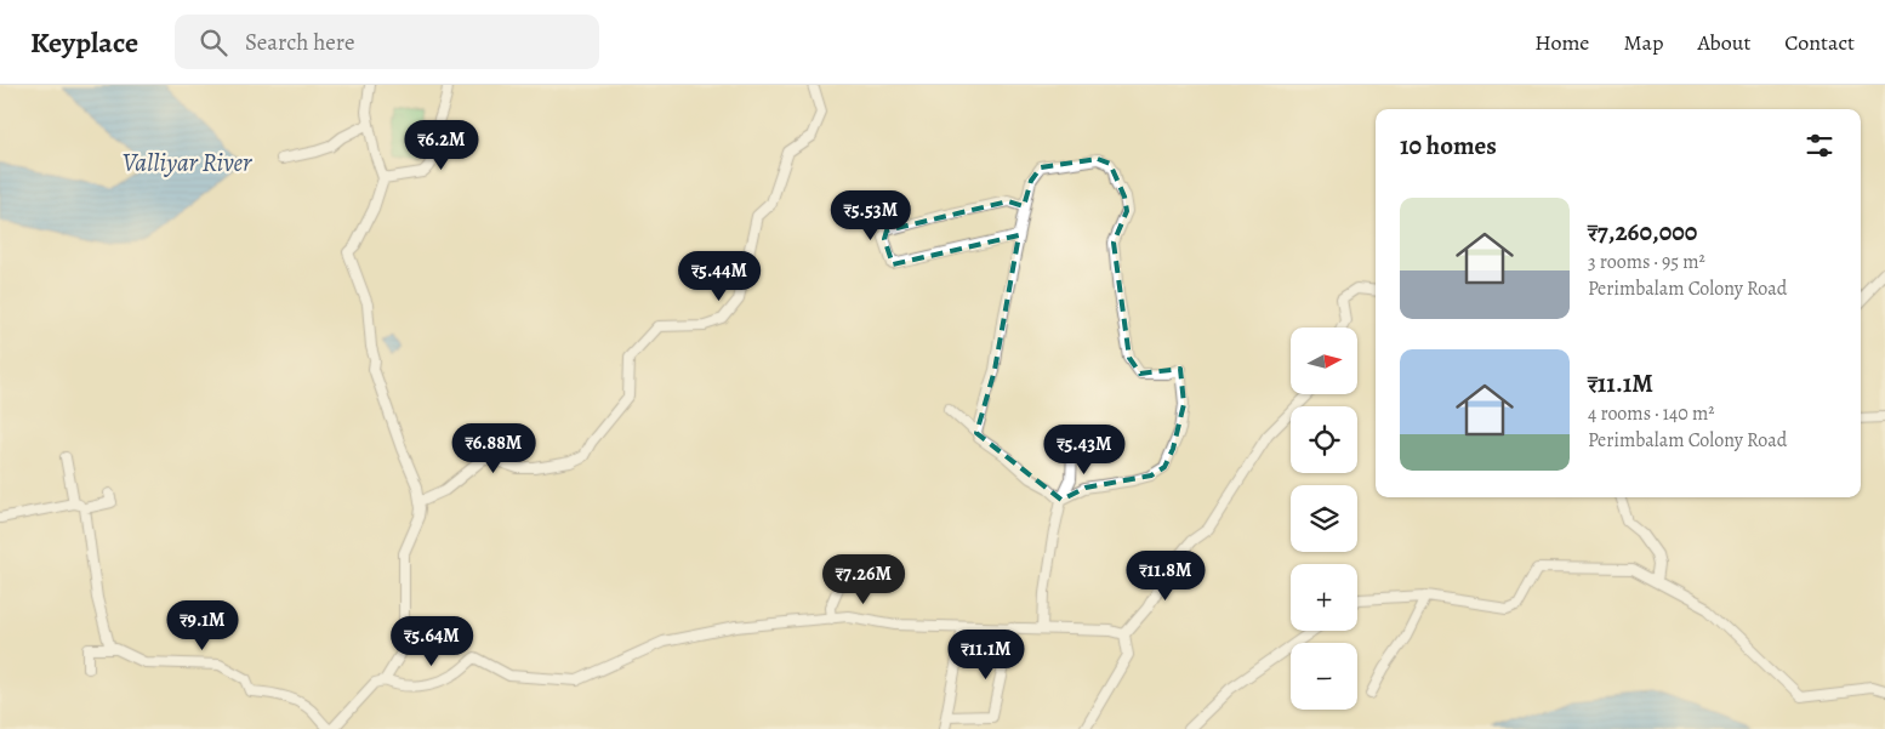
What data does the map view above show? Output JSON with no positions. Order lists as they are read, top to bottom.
{
  "water": ["Valliyar River"],
  "north": "right",
  "page": {
    "header": "Keyplace",
    "search": "Search here",
    "nav": [
      "Home",
      "Map",
      "About",
      "Contact"
    ],
    "heading": "10 homes",
    "price": [
      "₹6.2M",
      "₹5.53M",
      "₹5.44M",
      "₹6.88M",
      "₹5.43M",
      "₹11.8M",
      "₹7.26M",
      "₹9.1M",
      "₹5.64M",
      "₹11.1M"
    ],
    "list": [
      {
        "name": "₹7,260,000",
        "note": "3 rooms · 95 m² · Perimbalam Colony Road"
      },
      {
        "name": "₹11.1M",
        "note": "4 rooms · 140 m² · Perimbalam Colony Road"
      }
    ],
    "map_buttons": ["+", "−"]
  }
}
